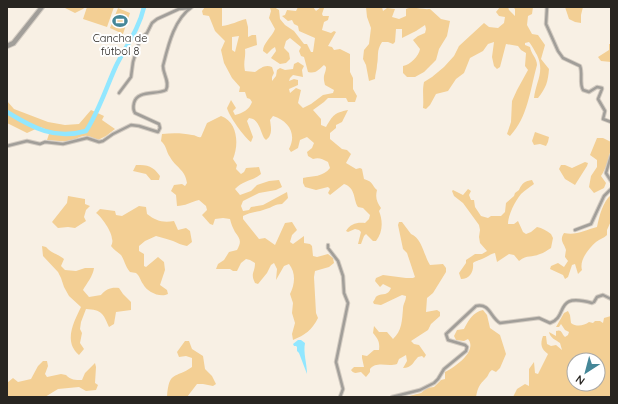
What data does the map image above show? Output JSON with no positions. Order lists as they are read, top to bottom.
{
  "places": {
    "sports": ["Cancha de fútbol 8"]
  },
  "north": "bottom left"
}
